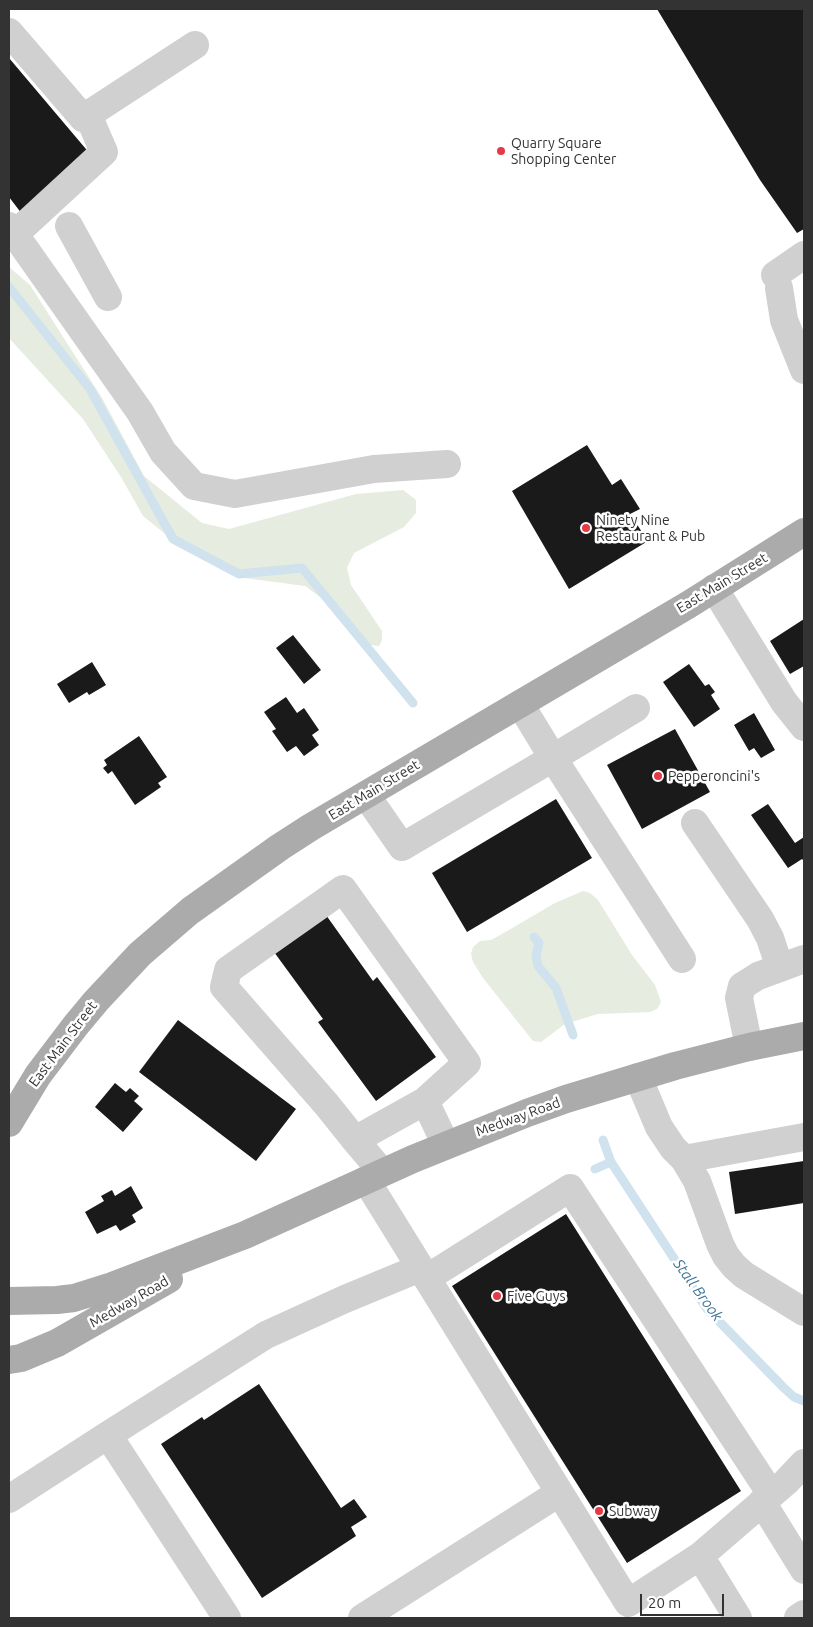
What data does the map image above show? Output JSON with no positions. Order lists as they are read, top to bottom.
{
  "streets": {
    "main road": ["East Main Street", "Medway Road"]
  },
  "water": ["Stall Brook"],
  "places": [
    "Quarry Square Shopping Center",
    "Ninety Nine Restaurant & Pub",
    "Pepperoncini's",
    "Five Guys",
    "Subway"
  ],
  "scale_bar": "20 m"
}
